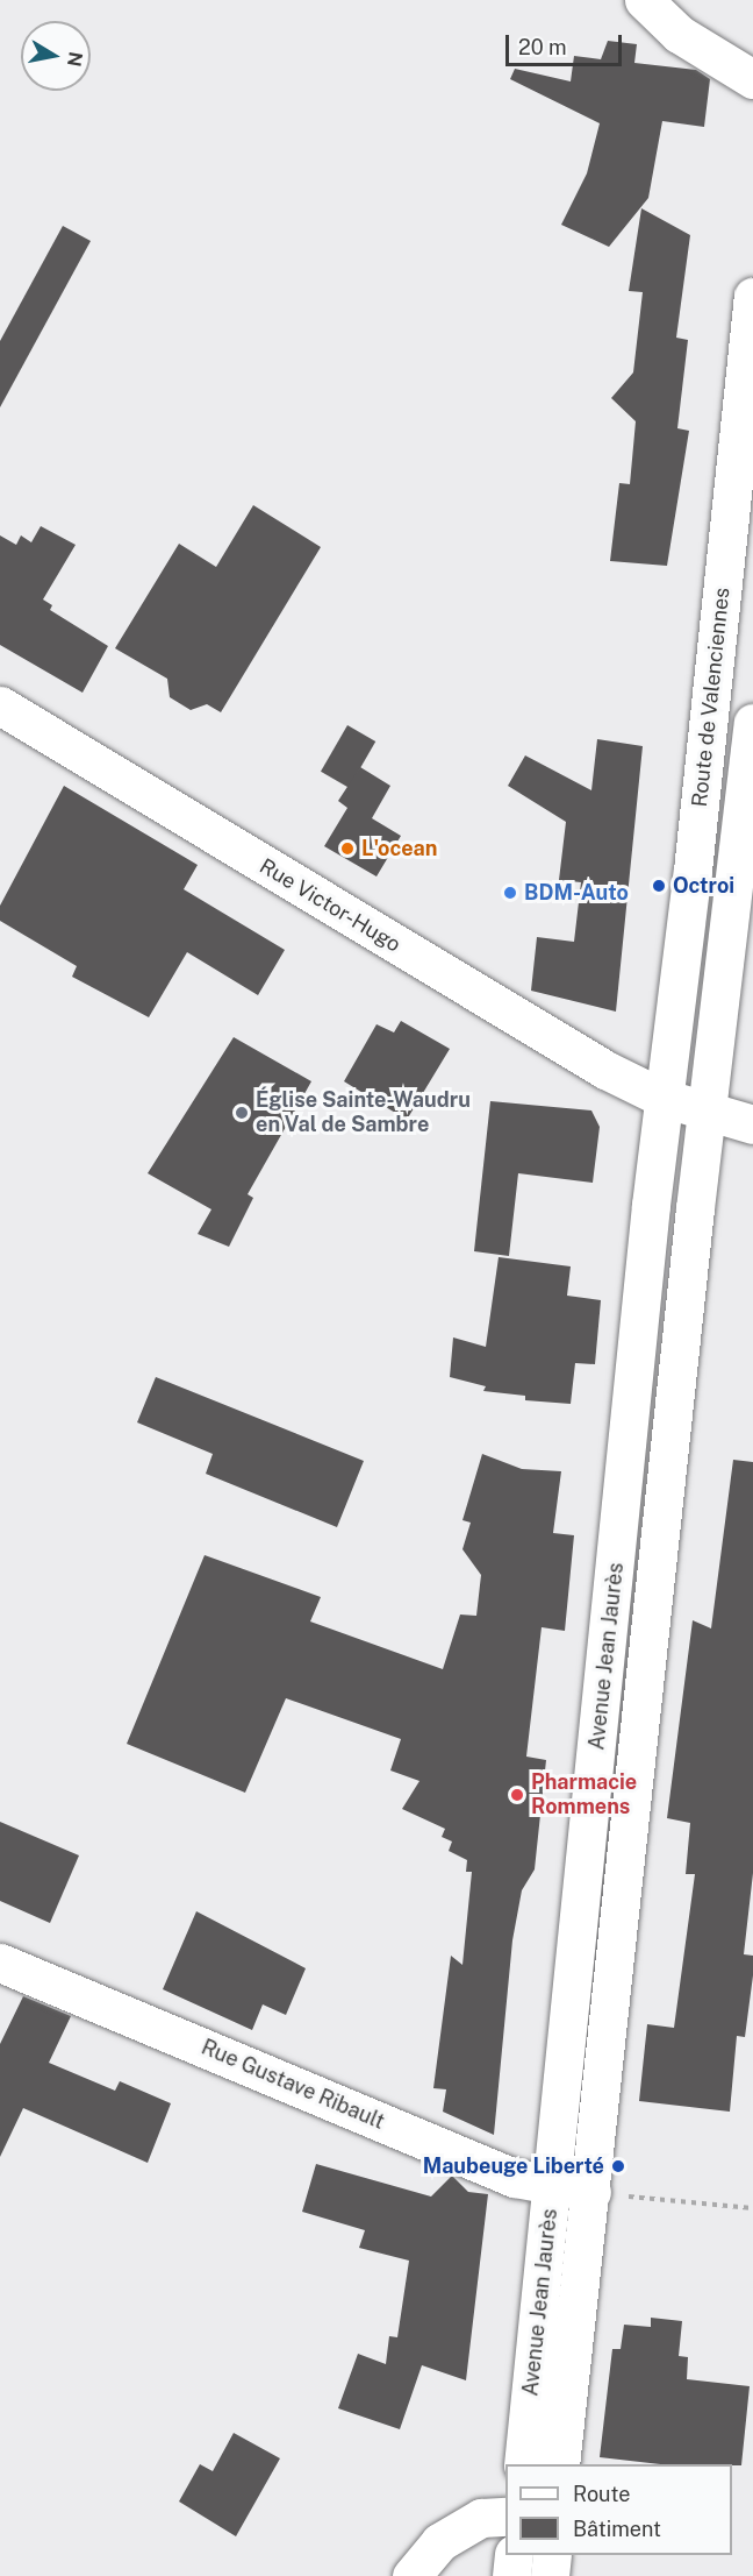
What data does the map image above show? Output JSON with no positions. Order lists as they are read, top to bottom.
{
  "streets": {
    "main road": [
      "Route de Valenciennes",
      "Rue Victor-Hugo",
      "Avenue Jean Jaurès",
      "Rue Gustave Ribault"
    ]
  },
  "crossings": [
    ["Route de Valenciennes", "Rue Victor-Hugo"],
    ["Route de Valenciennes", "Avenue Jean Jaurès"],
    ["Rue Victor-Hugo", "Avenue Jean Jaurès"],
    ["Avenue Jean Jaurès", "Rue Gustave Ribault"]
  ],
  "places": [
    "L'ocean",
    "Octroi",
    "BDM-Auto",
    "Église Sainte-Waudru en Val de Sambre",
    "Pharmacie Rommens",
    "Maubeuge Liberté"
  ],
  "legend": ["Route", "Bâtiment"],
  "scale_bar": "20 m",
  "north": "right"
}
